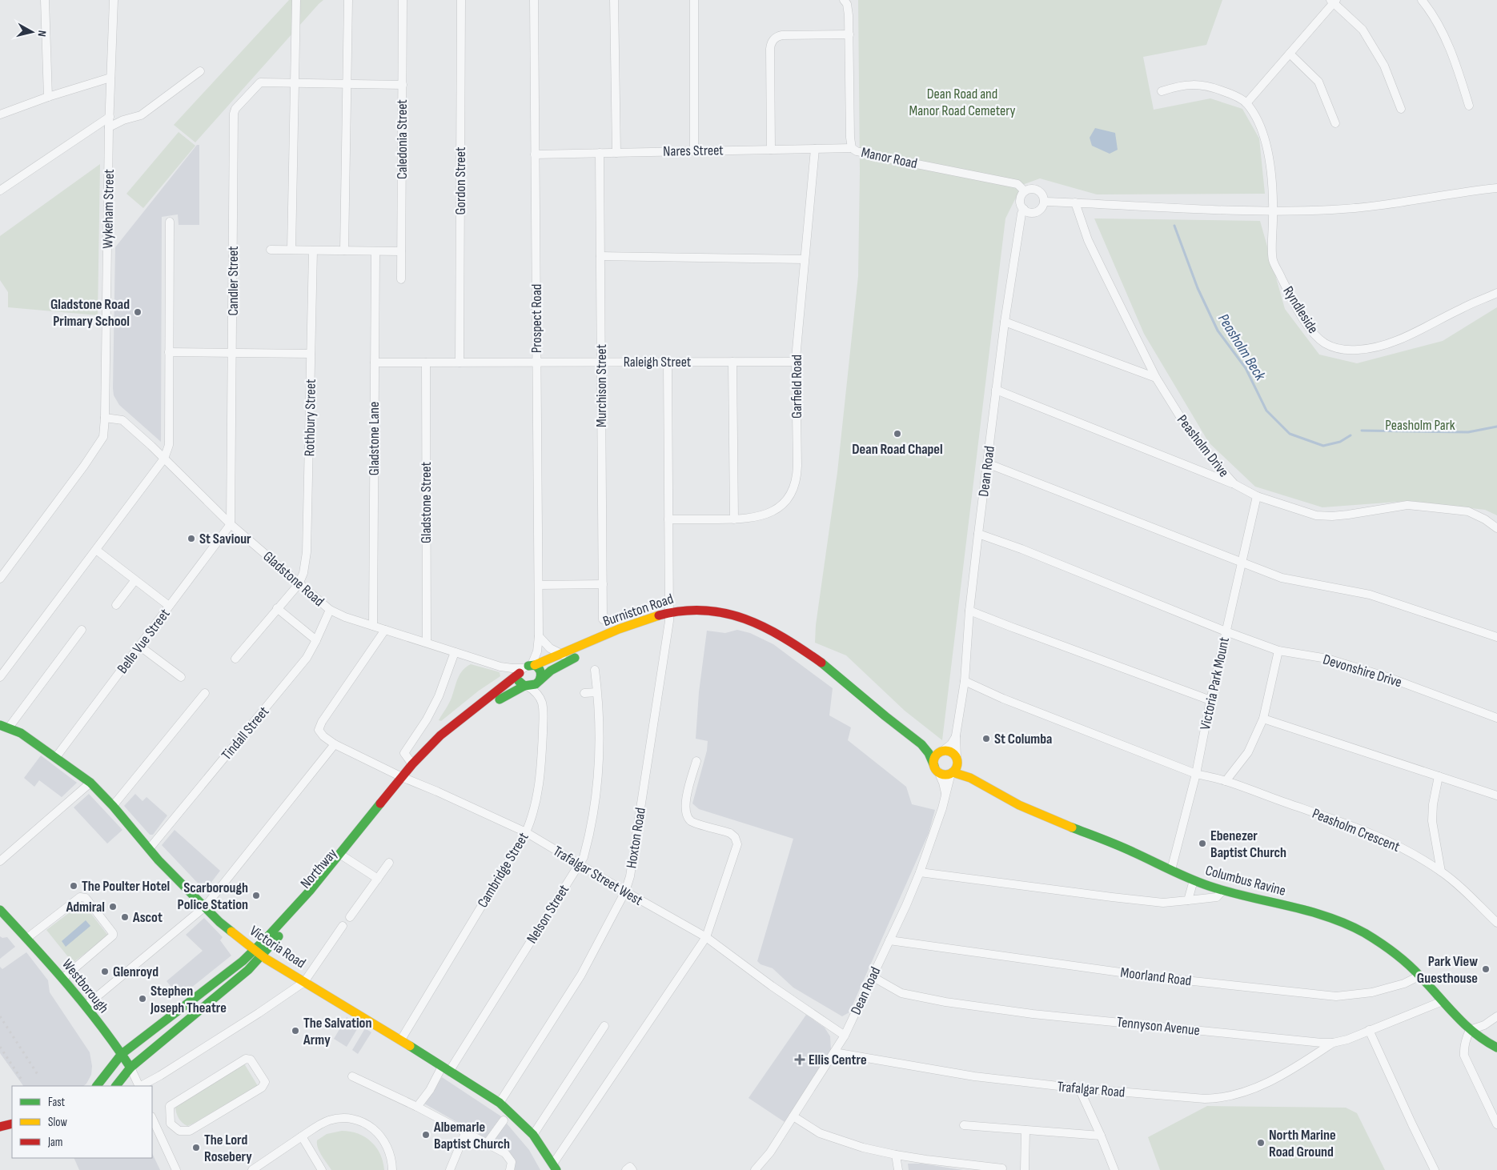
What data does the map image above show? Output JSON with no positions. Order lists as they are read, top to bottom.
{
  "streets": {
    "main road": [
      "Burniston Road",
      "Northway",
      "Columbus Ravine",
      "Victoria Road",
      "Westborough"
    ],
    "street": [
      "Caledonia Street",
      "Nares Street",
      "Manor Road",
      "Gordon Street",
      "Wykeham Street",
      "Candler Street",
      "Ryndleside",
      "Prospect Road",
      "Raleigh Street",
      "Murchison Street",
      "Garfield Road",
      "Rothbury Street",
      "Gladstone Lane",
      "Peasholm Drive",
      "Dean Road",
      "Gladstone Street",
      "Gladstone Road",
      "Belle Vue Street",
      "Devonshire Drive",
      "Victoria Park Mount",
      "Tindall Street",
      "Peasholm Crescent",
      "Hoxton Road",
      "Cambridge Street",
      "Trafalgar Street West",
      "Nelson Street",
      "Moorland Road",
      "Tennyson Avenue",
      "Trafalgar Road"
    ]
  },
  "crossings": [
    ["Nares Street", "Manor Road"],
    ["Nares Street", "Prospect Road"],
    ["Nares Street", "Murchison Street"],
    ["Nares Street", "Garfield Road"],
    ["Manor Road", "Dean Road"],
    ["Gordon Street", "Raleigh Street"],
    ["Wykeham Street", "Gladstone Road"],
    ["Candler Street", "Gladstone Road"],
    ["Candler Street", "Belle Vue Street"],
    ["Prospect Road", "Raleigh Street"],
    ["Prospect Road", "Gladstone Road"],
    ["Prospect Road", "Burniston Road"],
    ["Prospect Road", "Northway"],
    ["Prospect Road", "Cambridge Street"],
    ["Raleigh Street", "Murchison Street"],
    ["Raleigh Street", "Garfield Road"],
    ["Raleigh Street", "Gladstone Lane"],
    ["Raleigh Street", "Gladstone Street"],
    ["Raleigh Street", "Hoxton Road"],
    ["Garfield Road", "Hoxton Road"],
    ["Rothbury Street", "Gladstone Road"],
    ["Gladstone Lane", "Gladstone Road"],
    ["Peasholm Drive", "Victoria Park Mount"],
    ["Dean Road", "Burniston Road"],
    ["Dean Road", "Devonshire Drive"],
    ["Dean Road", "Peasholm Crescent"],
    ["Dean Road", "Trafalgar Street West"],
    ["Dean Road", "Columbus Ravine"],
    ["Dean Road", "Moorland Road"],
    ["Dean Road", "Tennyson Avenue"],
    ["Dean Road", "Trafalgar Road"],
    ["Gladstone Street", "Gladstone Road"],
    ["Gladstone Road", "Burniston Road"],
    ["Gladstone Road", "Belle Vue Street"],
    ["Gladstone Road", "Tindall Street"],
    ["Gladstone Road", "Northway"],
    ["Gladstone Road", "Cambridge Street"],
    ["Gladstone Road", "Trafalgar Street West"],
    ["Burniston Road", "Hoxton Road"],
    ["Burniston Road", "Northway"],
    ["Burniston Road", "Cambridge Street"],
    ["Burniston Road", "Columbus Ravine"],
    ["Belle Vue Street", "Victoria Road"],
    ["Devonshire Drive", "Victoria Park Mount"],
    ["Victoria Park Mount", "Peasholm Crescent"],
    ["Victoria Park Mount", "Columbus Ravine"],
    ["Tindall Street", "Victoria Road"],
    ["Hoxton Road", "Trafalgar Street West"],
    ["Hoxton Road", "Victoria Road"],
    ["Northway", "Cambridge Street"],
    ["Northway", "Trafalgar Street West"],
    ["Northway", "Victoria Road"],
    ["Northway", "Westborough"],
    ["Cambridge Street", "Trafalgar Street West"],
    ["Cambridge Street", "Victoria Road"],
    ["Trafalgar Street West", "Nelson Street"],
    ["Columbus Ravine", "Moorland Road"],
    ["Columbus Ravine", "Tennyson Avenue"],
    ["Nelson Street", "Victoria Road"],
    ["Tennyson Avenue", "Trafalgar Road"]
  ],
  "water": ["Peasholm Beck"],
  "parks": ["Dean Road and Manor Road Cemetery", "Peasholm Park"],
  "places": {
    "other": [
      "Gladstone Road Primary School",
      "Dean Road Chapel",
      "St Saviour",
      "St Columba",
      "Ebenezer Baptist Church",
      "The Poulter Hotel",
      "Scarborough Police Station",
      "Admiral",
      "Ascot",
      "Park View Guesthouse",
      "Glenroyd",
      "Stephen Joseph Theatre",
      "The Salvation Army",
      "Albemarle Baptist Church",
      "North Marine Road Ground",
      "The Lord Rosebery"
    ],
    "health": ["Ellis Centre"]
  },
  "legend": ["Fast", "Slow", "Jam"],
  "north": "right"
}
